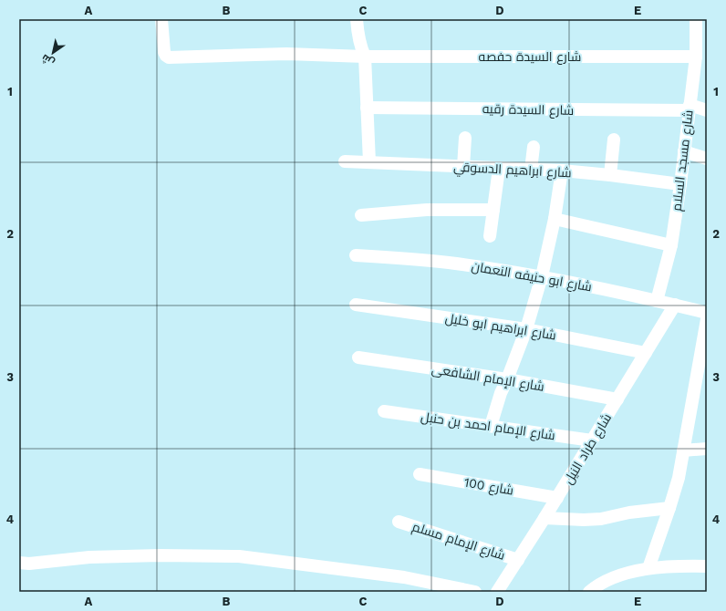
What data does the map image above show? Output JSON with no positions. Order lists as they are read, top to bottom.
{
  "streets": {
    "street": [
      "شارع السيدة حفصه",
      "شارع السيدة رقيه",
      "شارع مسجد السلام",
      "شارع ابراهيم الدسوقي",
      "شارع ابو حنيفه النعمان",
      "شارع ابراهيم ابو خليل",
      "شارع الإمام الشافعى",
      "شارع الإمام احمد بن حنبل",
      "شارع طراد النيل",
      "شارع 100",
      "شارع الإمام مسلم"
    ]
  },
  "crossings": [
    ["شارع السيدة حفصه", "شارع مسجد السلام"],
    ["شارع السيدة رقيه", "شارع مسجد السلام"],
    ["شارع مسجد السلام", "شارع ابراهيم الدسوقي"],
    ["شارع مسجد السلام", "شارع ابو حنيفه النعمان"],
    ["شارع ابو حنيفه النعمان", "شارع طراد النيل"],
    ["شارع ابراهيم ابو خليل", "شارع طراد النيل"],
    ["شارع الإمام الشافعى", "شارع طراد النيل"],
    ["شارع الإمام احمد بن حنبل", "شارع طراد النيل"],
    ["شارع طراد النيل", "شارع 100"],
    ["شارع طراد النيل", "شارع الإمام مسلم"]
  ],
  "north": "bottom left",
  "grid": {
    "columns": [
      "A",
      "B",
      "C",
      "D",
      "E"
    ],
    "rows": [
      "1",
      "2",
      "3",
      "4"
    ]
  }
}
